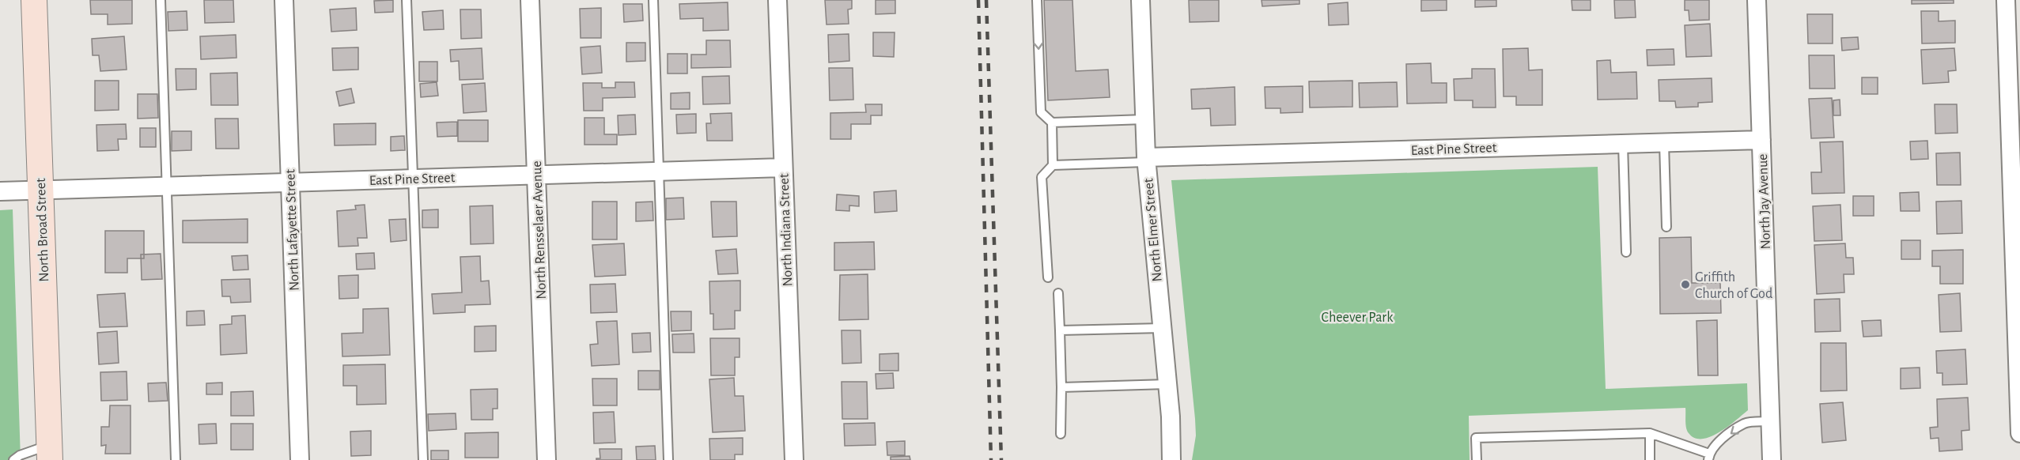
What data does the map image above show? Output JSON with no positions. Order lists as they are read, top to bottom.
{
  "streets": {
    "street": [
      "East Pine Street",
      "North Jay Avenue",
      "North Broad Street",
      "North Lafayette Street",
      "North Rensselaer Avenue",
      "North Indiana Street",
      "North Elmer Street"
    ]
  },
  "crossings": [
    ["East Pine Street", "North Jay Avenue"],
    ["East Pine Street", "North Broad Street"],
    ["East Pine Street", "North Lafayette Street"],
    ["East Pine Street", "North Rensselaer Avenue"],
    ["East Pine Street", "North Indiana Street"],
    ["East Pine Street", "North Elmer Street"]
  ],
  "parks": ["Cheever Park"],
  "places": ["Griffith Church of God"]
}
